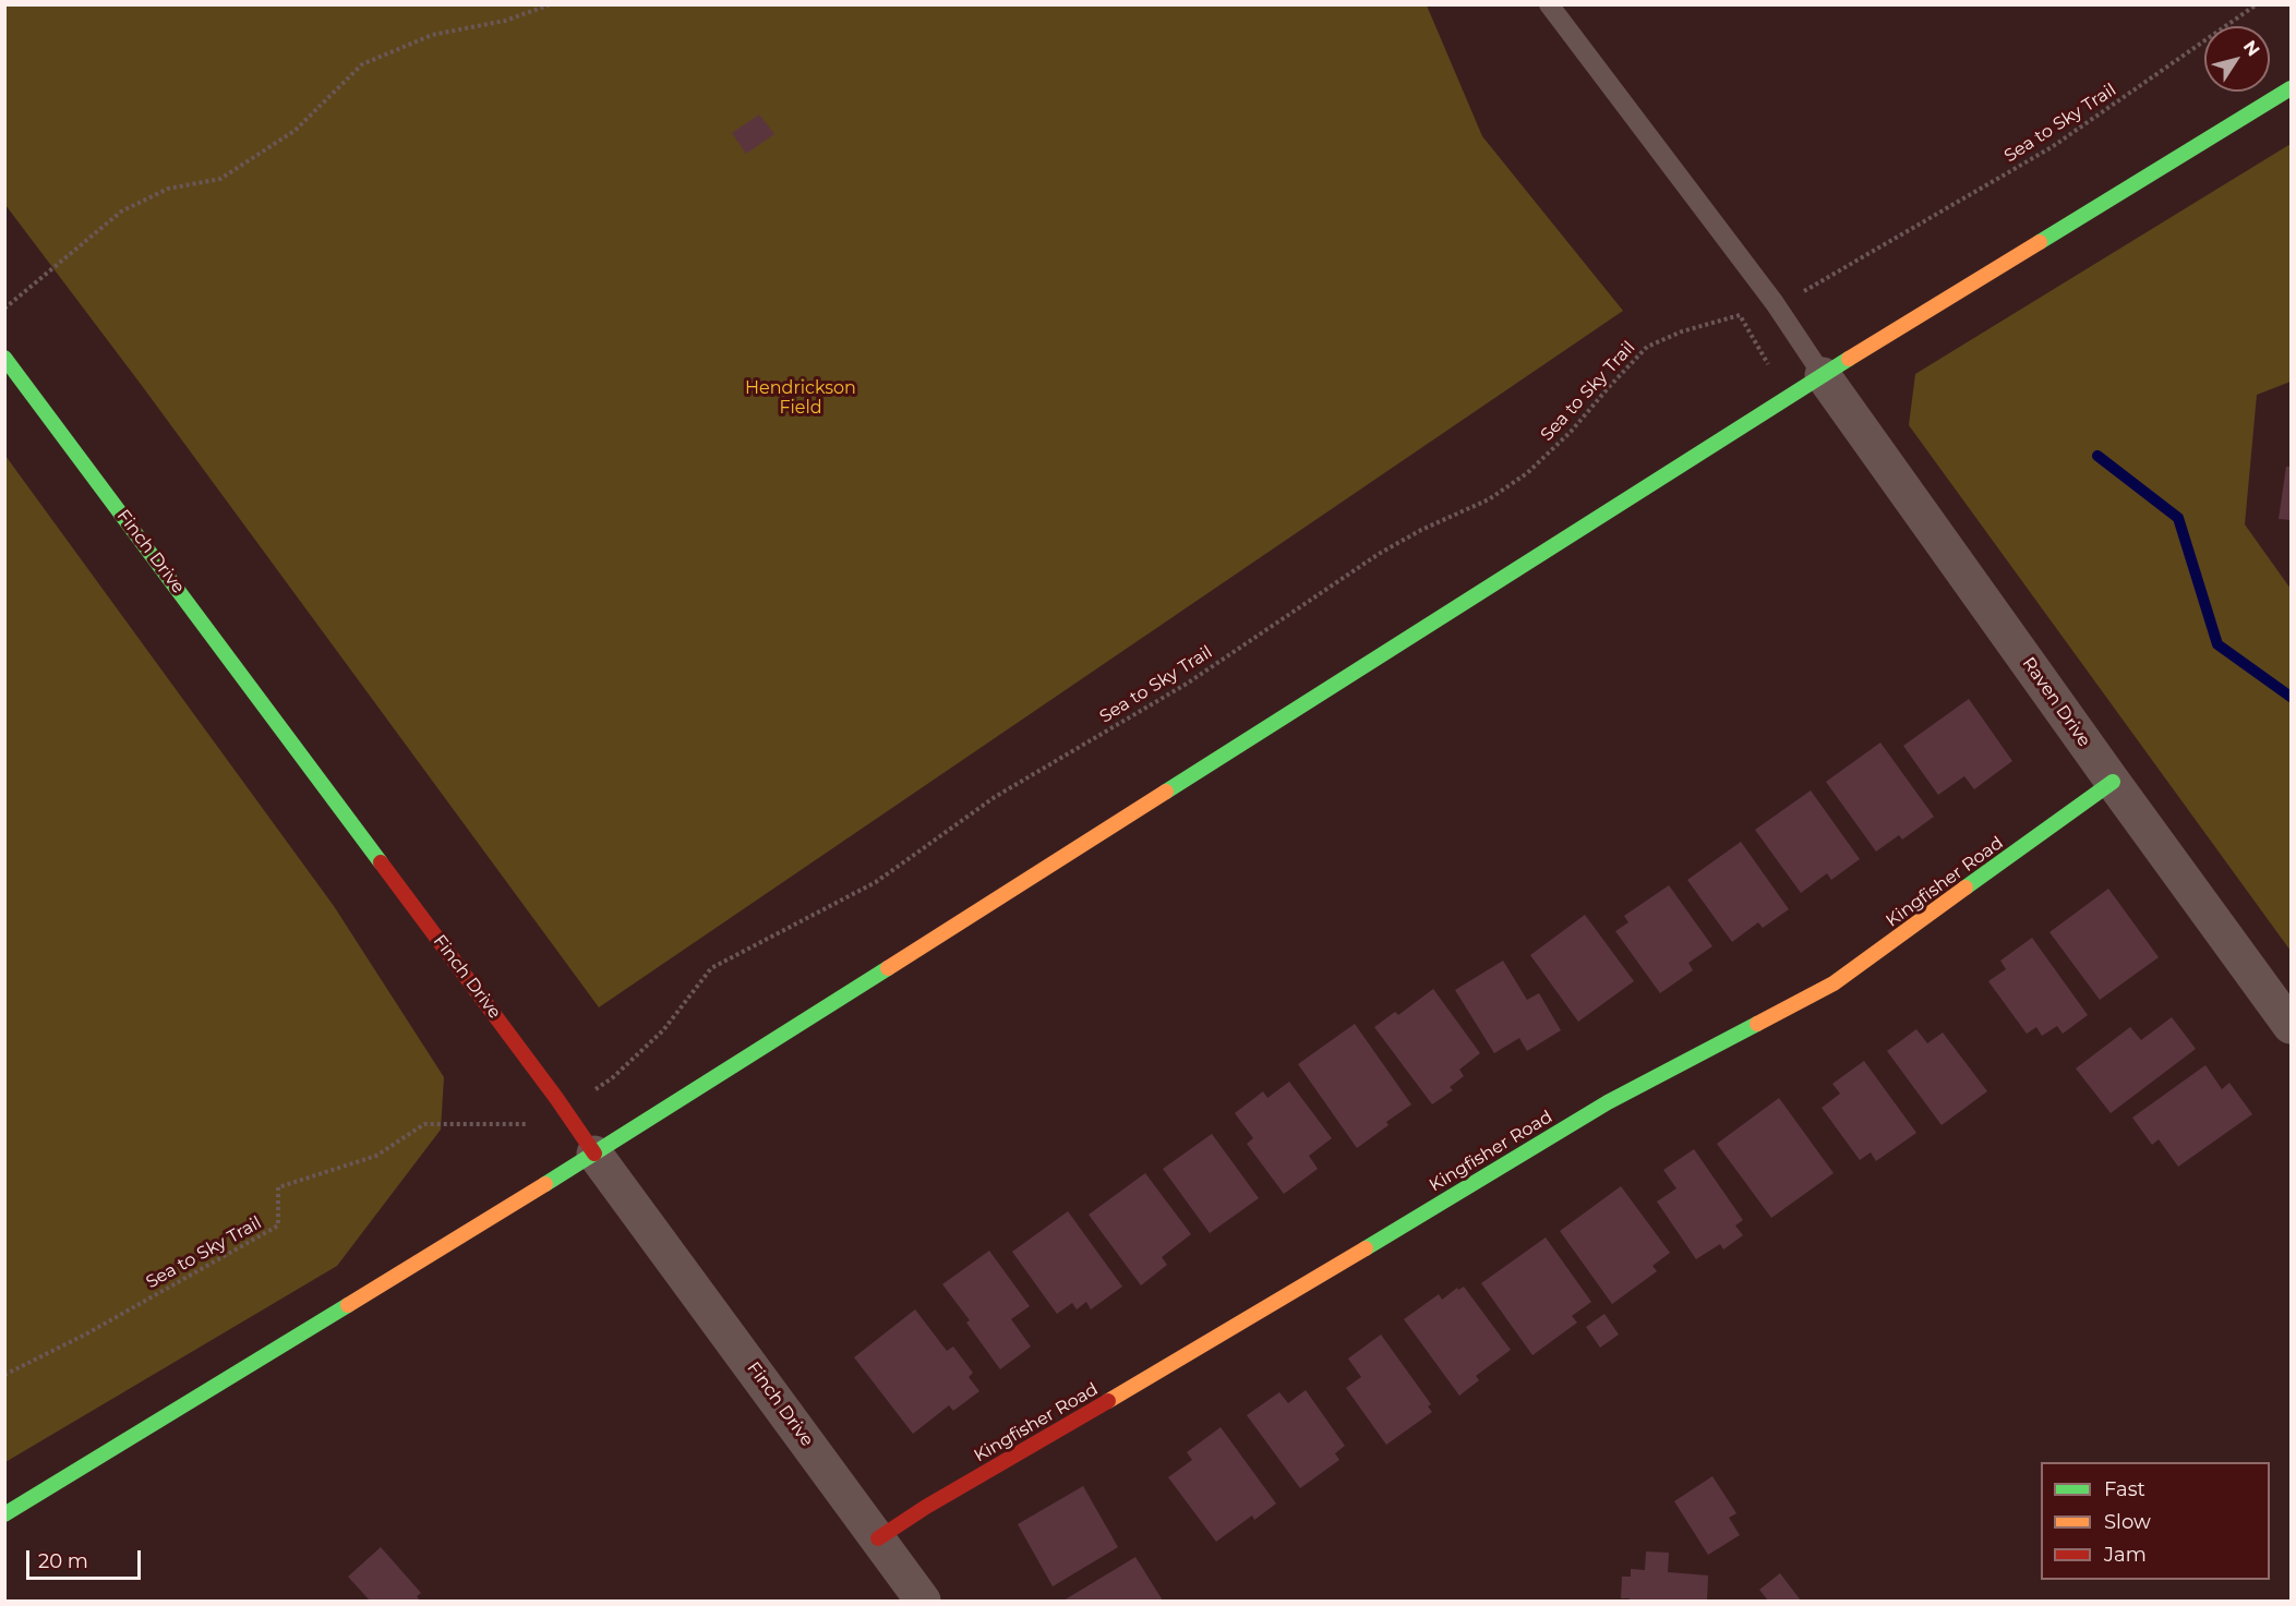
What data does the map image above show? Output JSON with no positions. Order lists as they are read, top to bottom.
{
  "streets": {
    "street": ["Finch Drive", "Raven Drive", "Kingfisher Road"],
    "path": ["Sea to Sky Trail"]
  },
  "crossings": [
    ["Finch Drive", "Kingfisher Road"],
    ["Raven Drive", "Kingfisher Road"]
  ],
  "parks": ["Hendrickson Field"],
  "legend": ["Fast", "Slow", "Jam"],
  "scale_bar": "20 m",
  "north": "top right"
}
